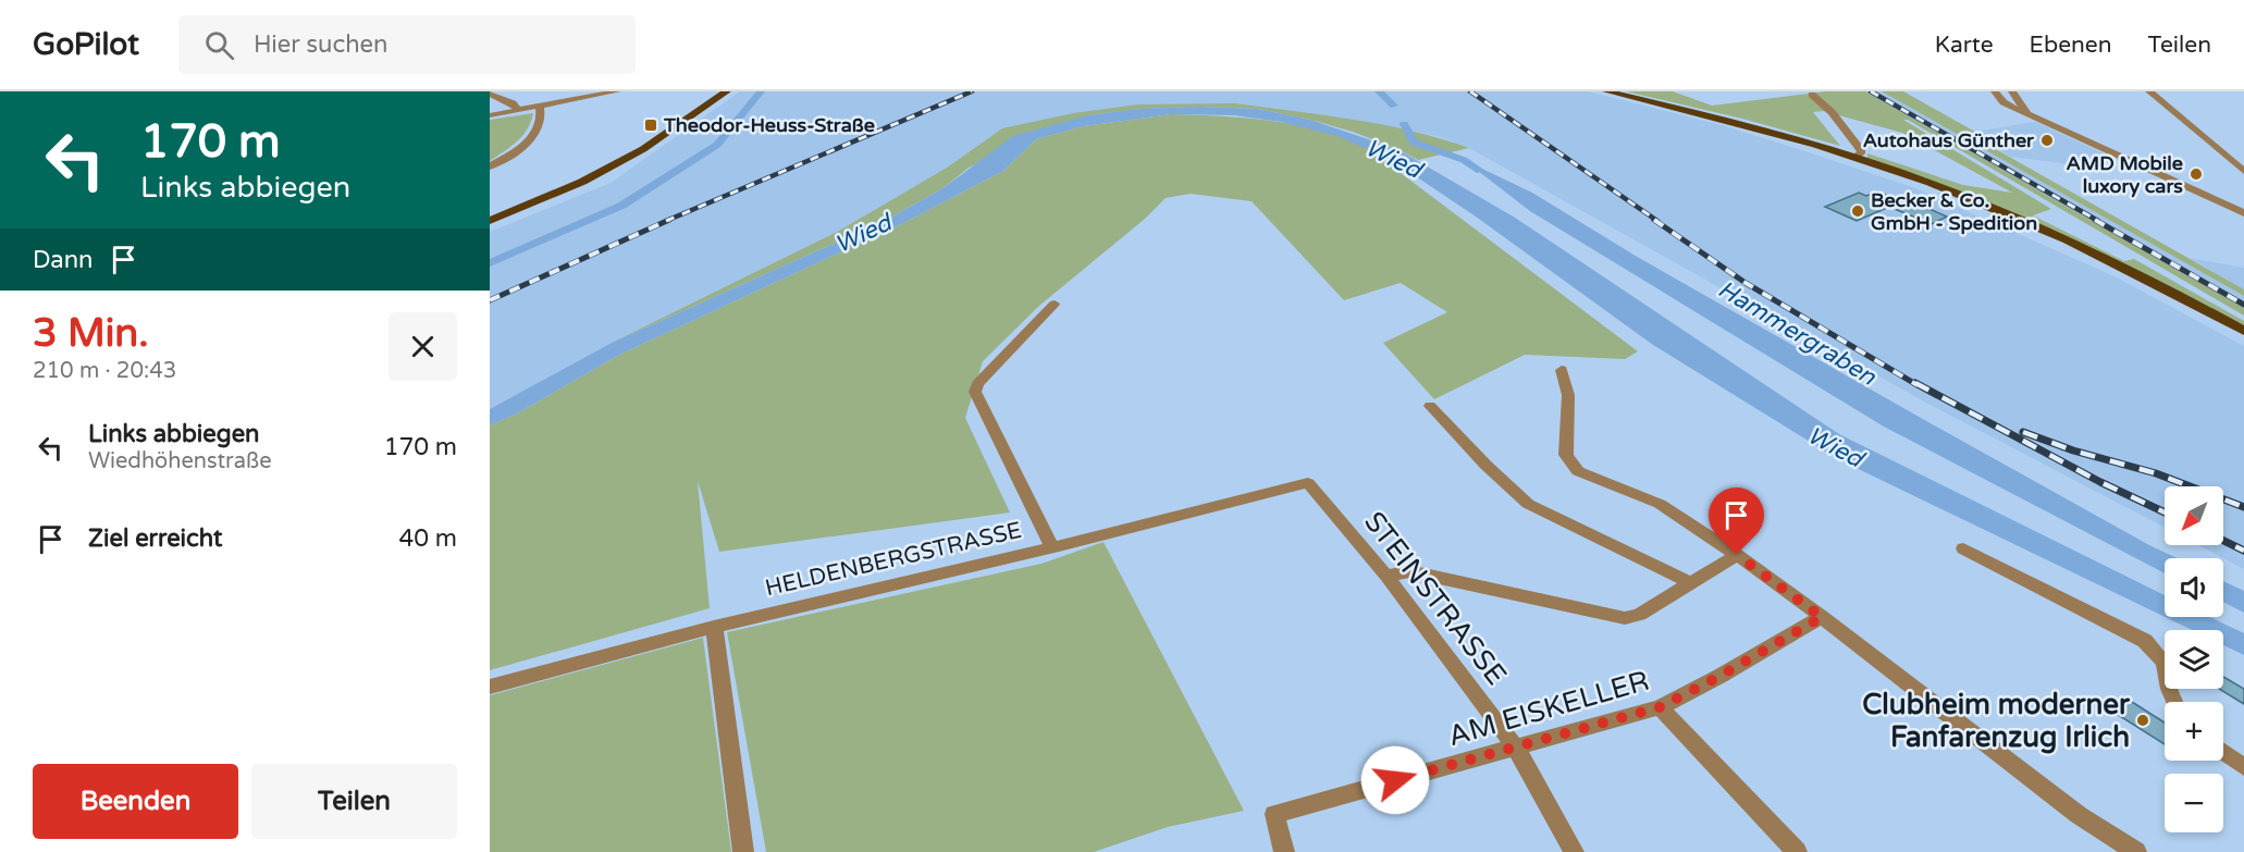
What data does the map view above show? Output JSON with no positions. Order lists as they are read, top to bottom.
{
  "streets": {
    "street": ["HELDENBERGSTRASSE", "STEINSTRASSE", "AM EISKELLER"]
  },
  "crossings": [
    ["HELDENBERGSTRASSE", "STEINSTRASSE"],
    ["STEINSTRASSE", "AM EISKELLER"]
  ],
  "water": ["Wied", "Hammergraben"],
  "places": {
    "transit": ["Theodor-Heuss-Straße"],
    "other": [
      "Autohaus Günther",
      "AMD Mobile luxory cars",
      "Becker & Co. GmbH - Spedition",
      "Clubheim moderner Fanfarenzug Irlich"
    ]
  },
  "north": "bottom left",
  "page": {
    "header": "GoPilot",
    "search": "Hier suchen",
    "nav": ["Karte", "Ebenen", "Teilen"],
    "turn": ["170 m", "Links abbiegen"],
    "then": "Dann",
    "heading": ["3 Min.", "210 m · 20:43"],
    "list": [
      {
        "name": "Links abbiegen",
        "note": "Wiedhöhenstraße",
        "value": "170 m"
      },
      {
        "name": "Ziel erreicht",
        "value": "40 m"
      }
    ],
    "map_buttons": ["+", "−"],
    "buttons": ["Beenden", "Teilen"]
  }
}
